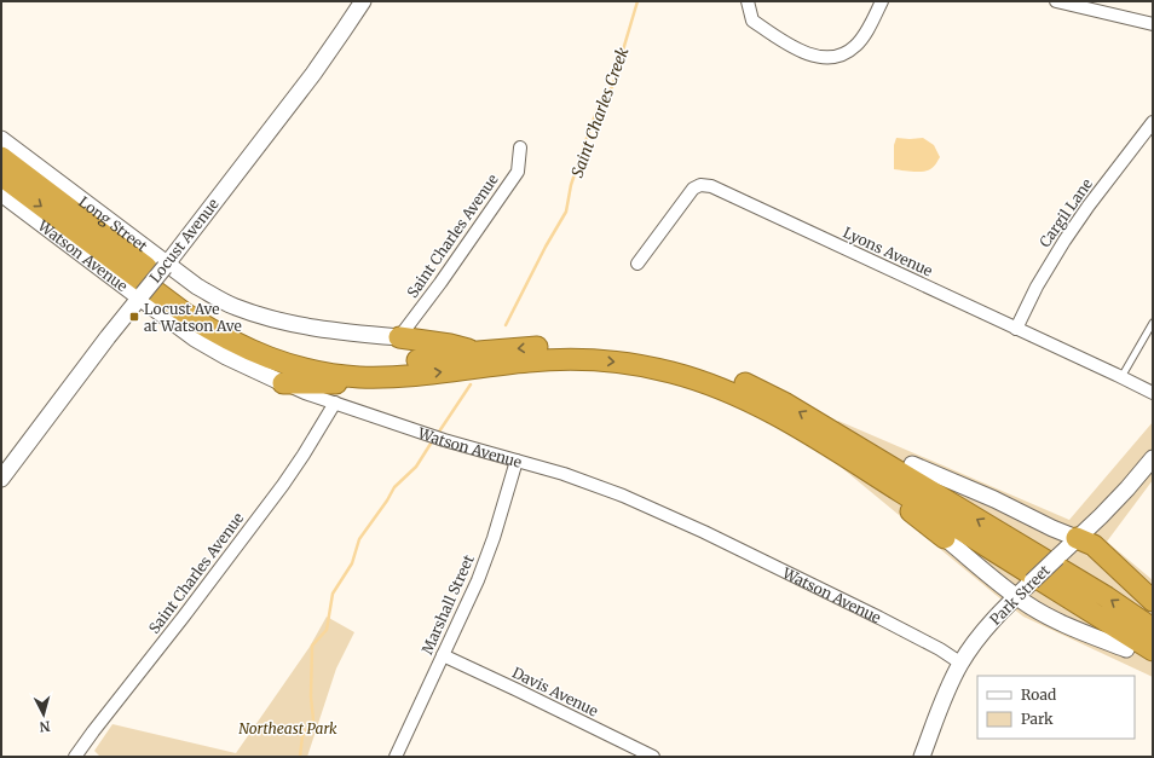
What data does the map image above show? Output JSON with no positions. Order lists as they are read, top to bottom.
{
  "streets": {
    "street": [
      "Cargil Lane",
      "Long Street",
      "Saint Charles Avenue",
      "Locust Avenue",
      "Lyons Avenue",
      "Watson Avenue",
      "Park Street",
      "Marshall Street",
      "Davis Avenue"
    ]
  },
  "crossings": [
    ["Cargil Lane", "Lyons Avenue"],
    ["Long Street", "Saint Charles Avenue"],
    ["Long Street", "Locust Avenue"],
    ["Saint Charles Avenue", "Watson Avenue"],
    ["Locust Avenue", "Watson Avenue"],
    ["Watson Avenue", "Park Street"],
    ["Watson Avenue", "Marshall Street"],
    ["Marshall Street", "Davis Avenue"]
  ],
  "water": ["Saint Charles Creek"],
  "parks": ["Northeast Park"],
  "places": {
    "transit": ["Locust Ave at Watson Ave"]
  },
  "legend": ["Road", "Park"],
  "north": "bottom"
}
